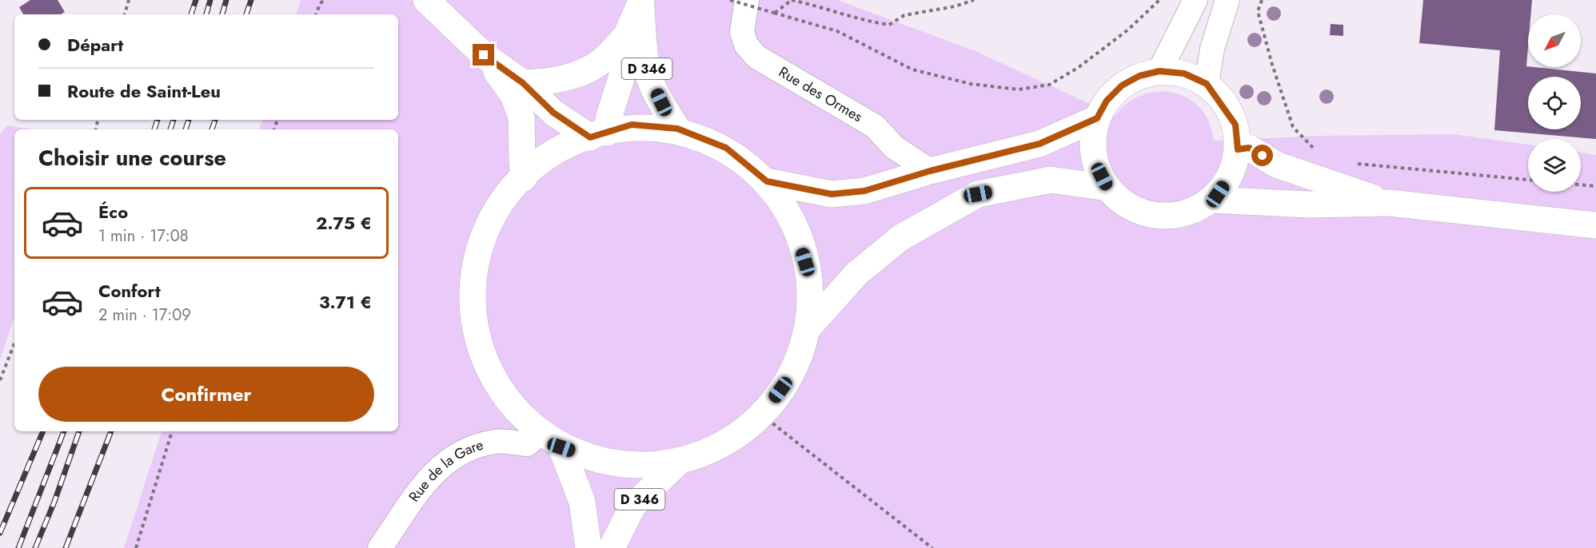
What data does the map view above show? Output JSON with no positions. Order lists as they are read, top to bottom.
{
  "streets": {
    "main road": ["D 346"],
    "street": ["Rue des Ormes", "Rue de la Gare"]
  },
  "north": "bottom left",
  "page": {
    "banner": ["Départ", "Route de Saint-Leu"],
    "heading": "Choisir une course",
    "list": [
      {
        "name": "Éco",
        "note": "1 min · 17:08",
        "value": "2.75 €"
      },
      {
        "name": "Confort",
        "note": "2 min · 17:09",
        "value": "3.71 €"
      }
    ],
    "buttons": "Confirmer"
  }
}
